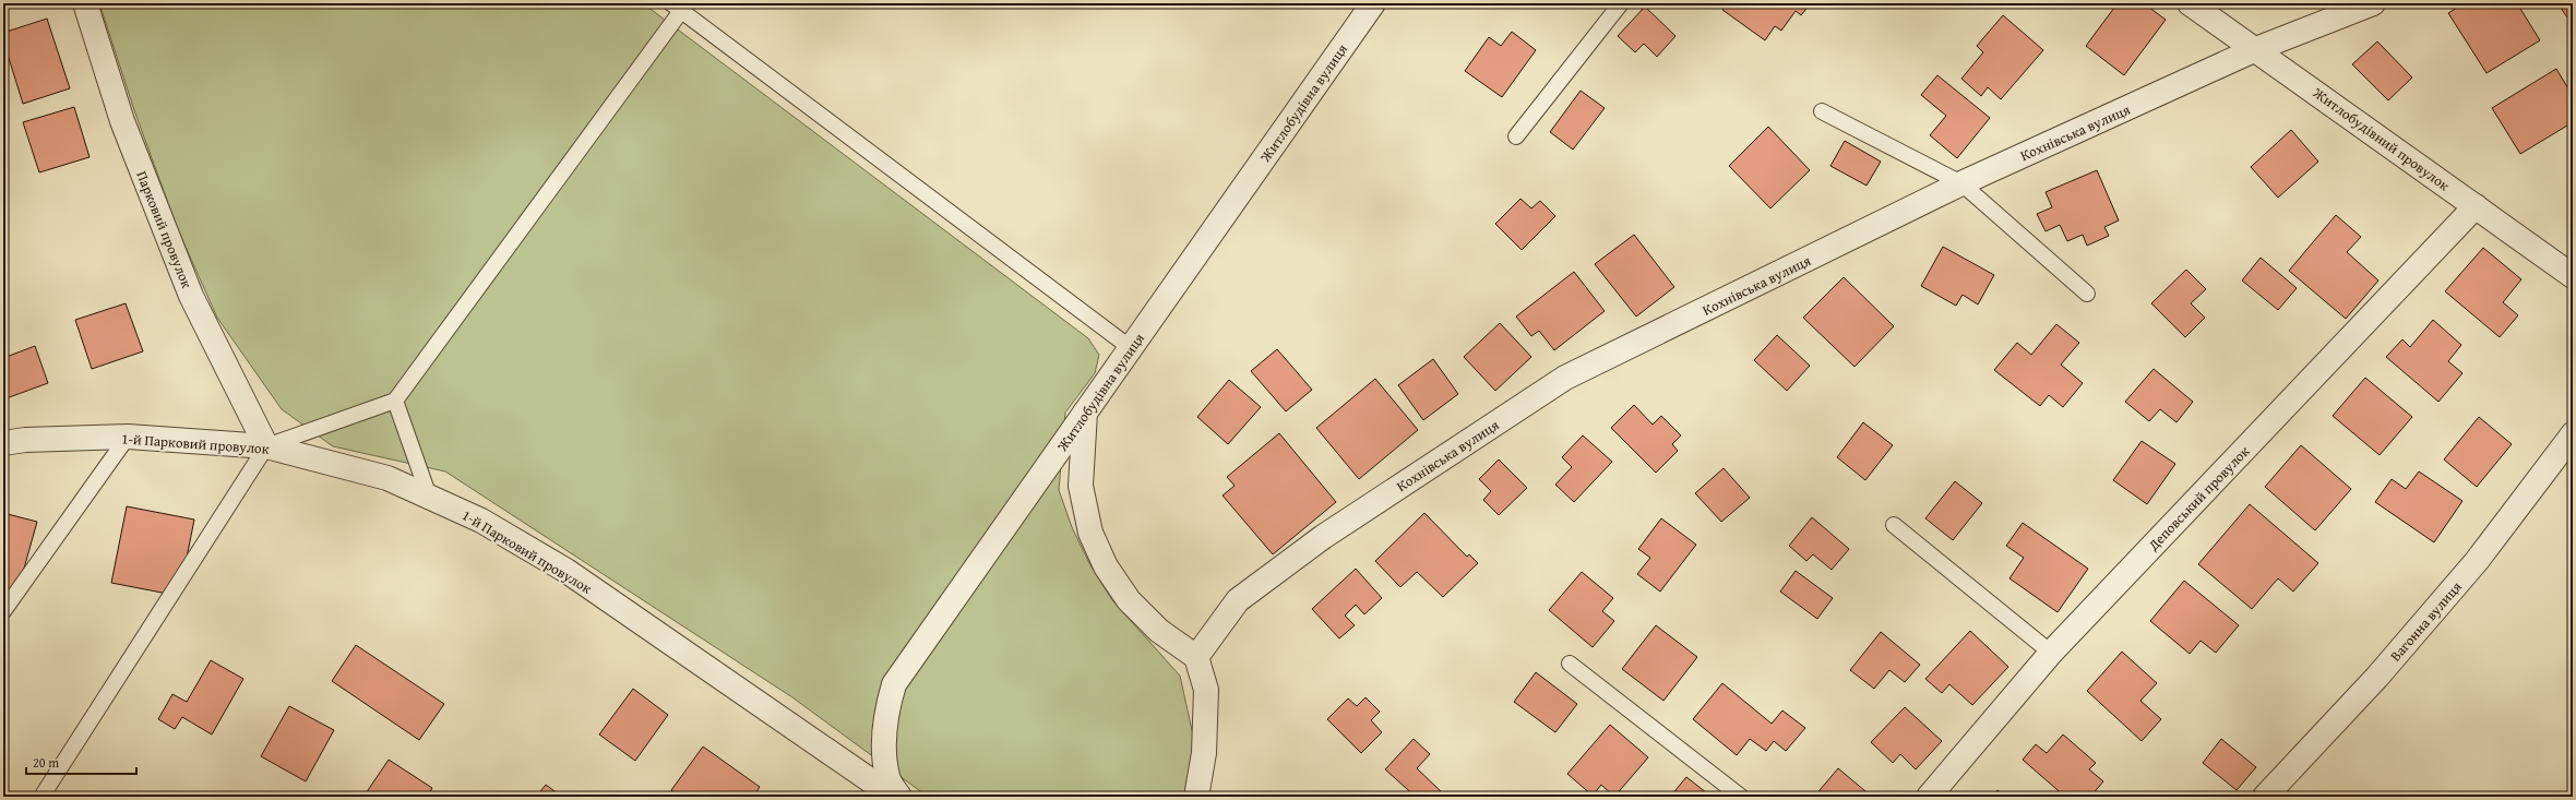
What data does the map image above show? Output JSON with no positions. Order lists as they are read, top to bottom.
{
  "streets": {
    "street": [
      "Житлобудівна вулиця",
      "Кохнівська вулиця",
      "Житлобудівний провулок",
      "Парковий провулок",
      "1-й Парковий провулок",
      "Деповський провулок",
      "Вагонна вулиця"
    ]
  },
  "crossings": [
    ["Кохнівська вулиця", "Житлобудівний провулок"],
    ["Житлобудівний провулок", "Деповський провулок"],
    ["Парковий провулок", "1-й Парковий провулок"]
  ],
  "scale_bar": "20 m"
}
